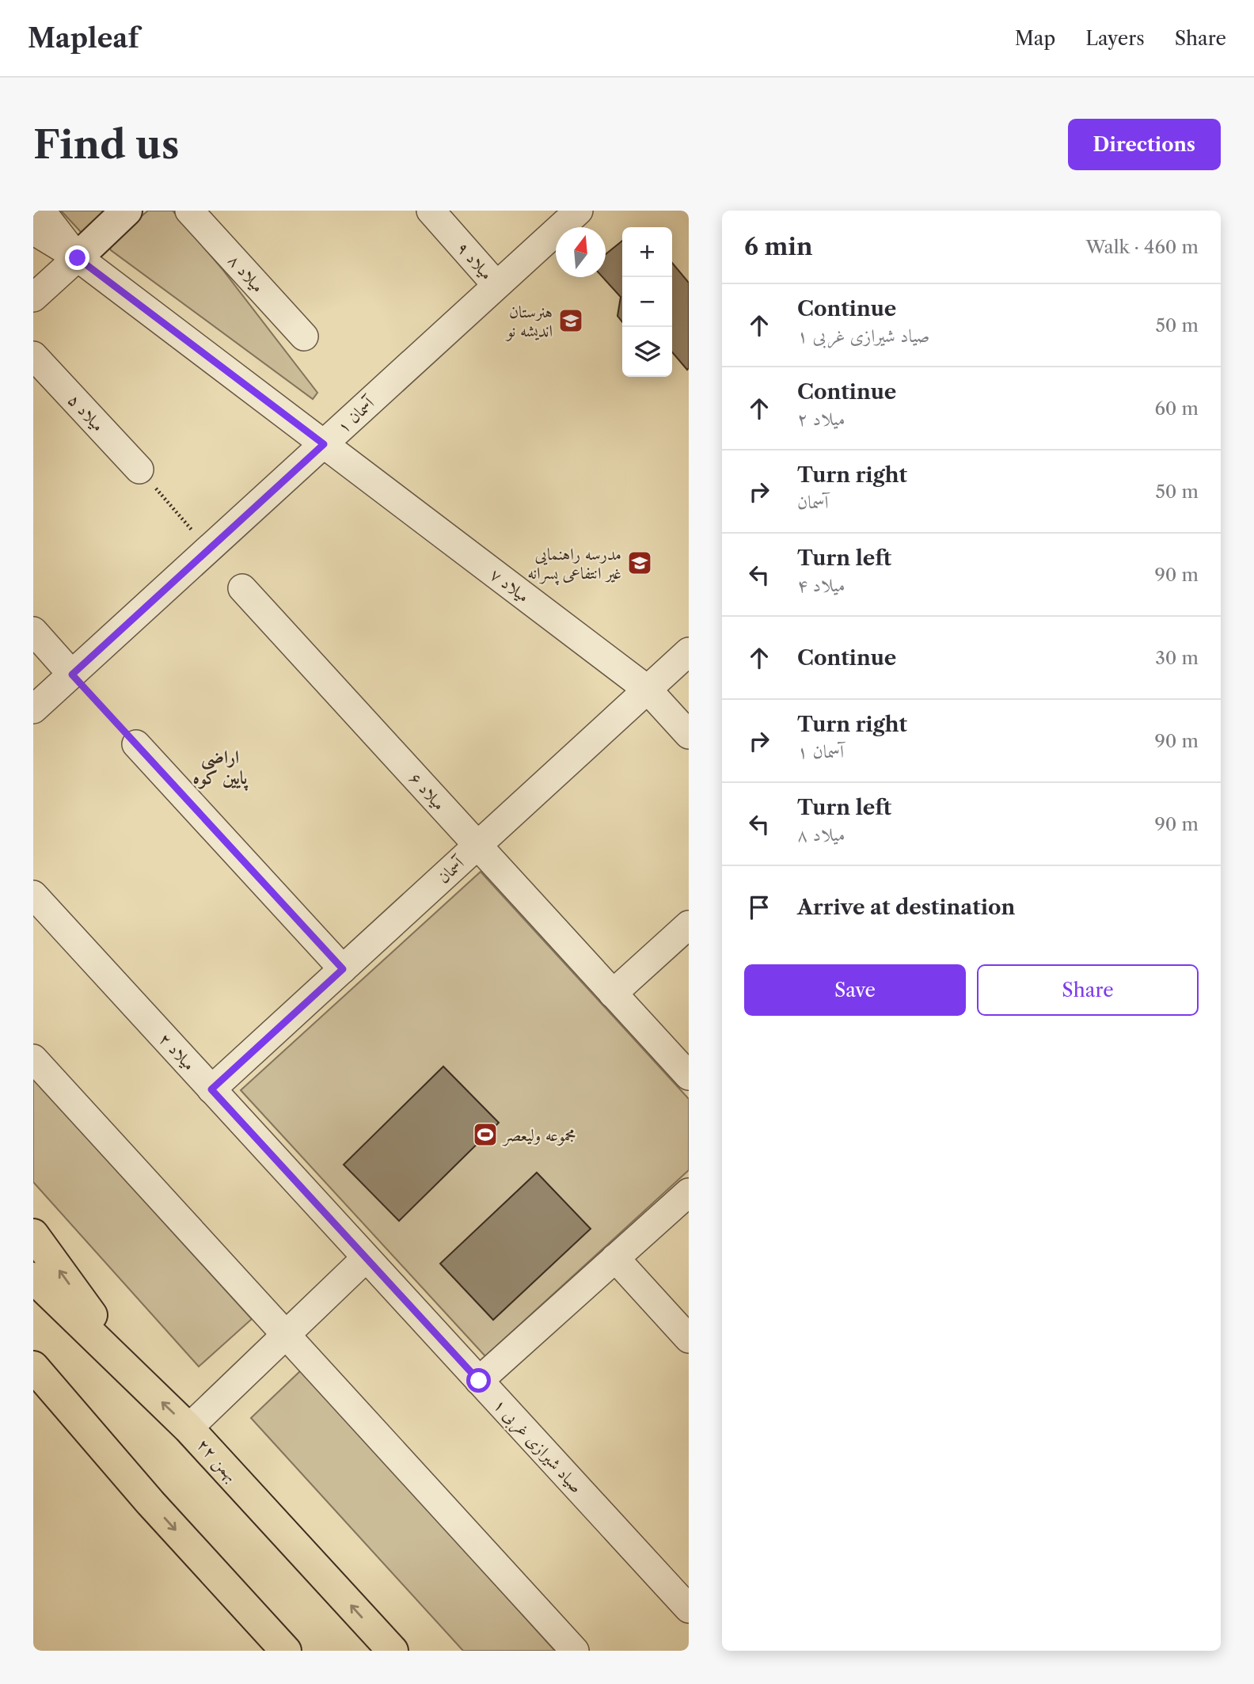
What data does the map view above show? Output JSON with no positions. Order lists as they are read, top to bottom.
{
  "streets": {
    "highway": ["۲۲ بهمن"],
    "street": [
      "میلاد ۹",
      "میلاد ۸",
      "میلاد ۵",
      "آسمان ۱",
      "میلاد ۷",
      "میلاد ۶",
      "آسمان",
      "میلاد ۲",
      "صیاد شیرازی غربی ۱"
    ]
  },
  "crossings": [
    ["میلاد ۹", "آسمان ۱"],
    ["آسمان ۱", "میلاد ۷"],
    ["میلاد ۷", "آسمان"],
    ["میلاد ۶", "آسمان"],
    ["آسمان", "میلاد ۲"],
    ["میلاد ۲", "صیاد شیرازی غربی ۱"]
  ],
  "districts": ["اراضی پایین کوه"],
  "places": {
    "school or university": ["هنرستان اندیشه نو", "مدرسه راهنمایی غیر انتفاعی پسرانه"],
    "sports": ["مجموعه ولیعصر"]
  },
  "north": "top",
  "page": {
    "header": "Mapleaf",
    "nav": ["Map", "Layers", "Share"],
    "buttons": [
      "Directions",
      ["Save", "Share"]
    ],
    "title": "Find us",
    "heading": ["6 min", "Walk · 460 m"],
    "map_buttons": ["+", "−"],
    "list": [
      ["Continue", "صیاد شیرازی غربی ۱", "50 m"],
      ["Continue", "میلاد ۲", "60 m"],
      ["Turn right", "آسمان", "50 m"],
      ["Turn left", "میلاد ۴", "90 m"],
      ["Continue", "30 m"],
      ["Turn right", "آسمان ۱", "90 m"],
      ["Turn left", "میلاد ۸", "90 m"],
      "Arrive at destination"
    ]
  }
}
